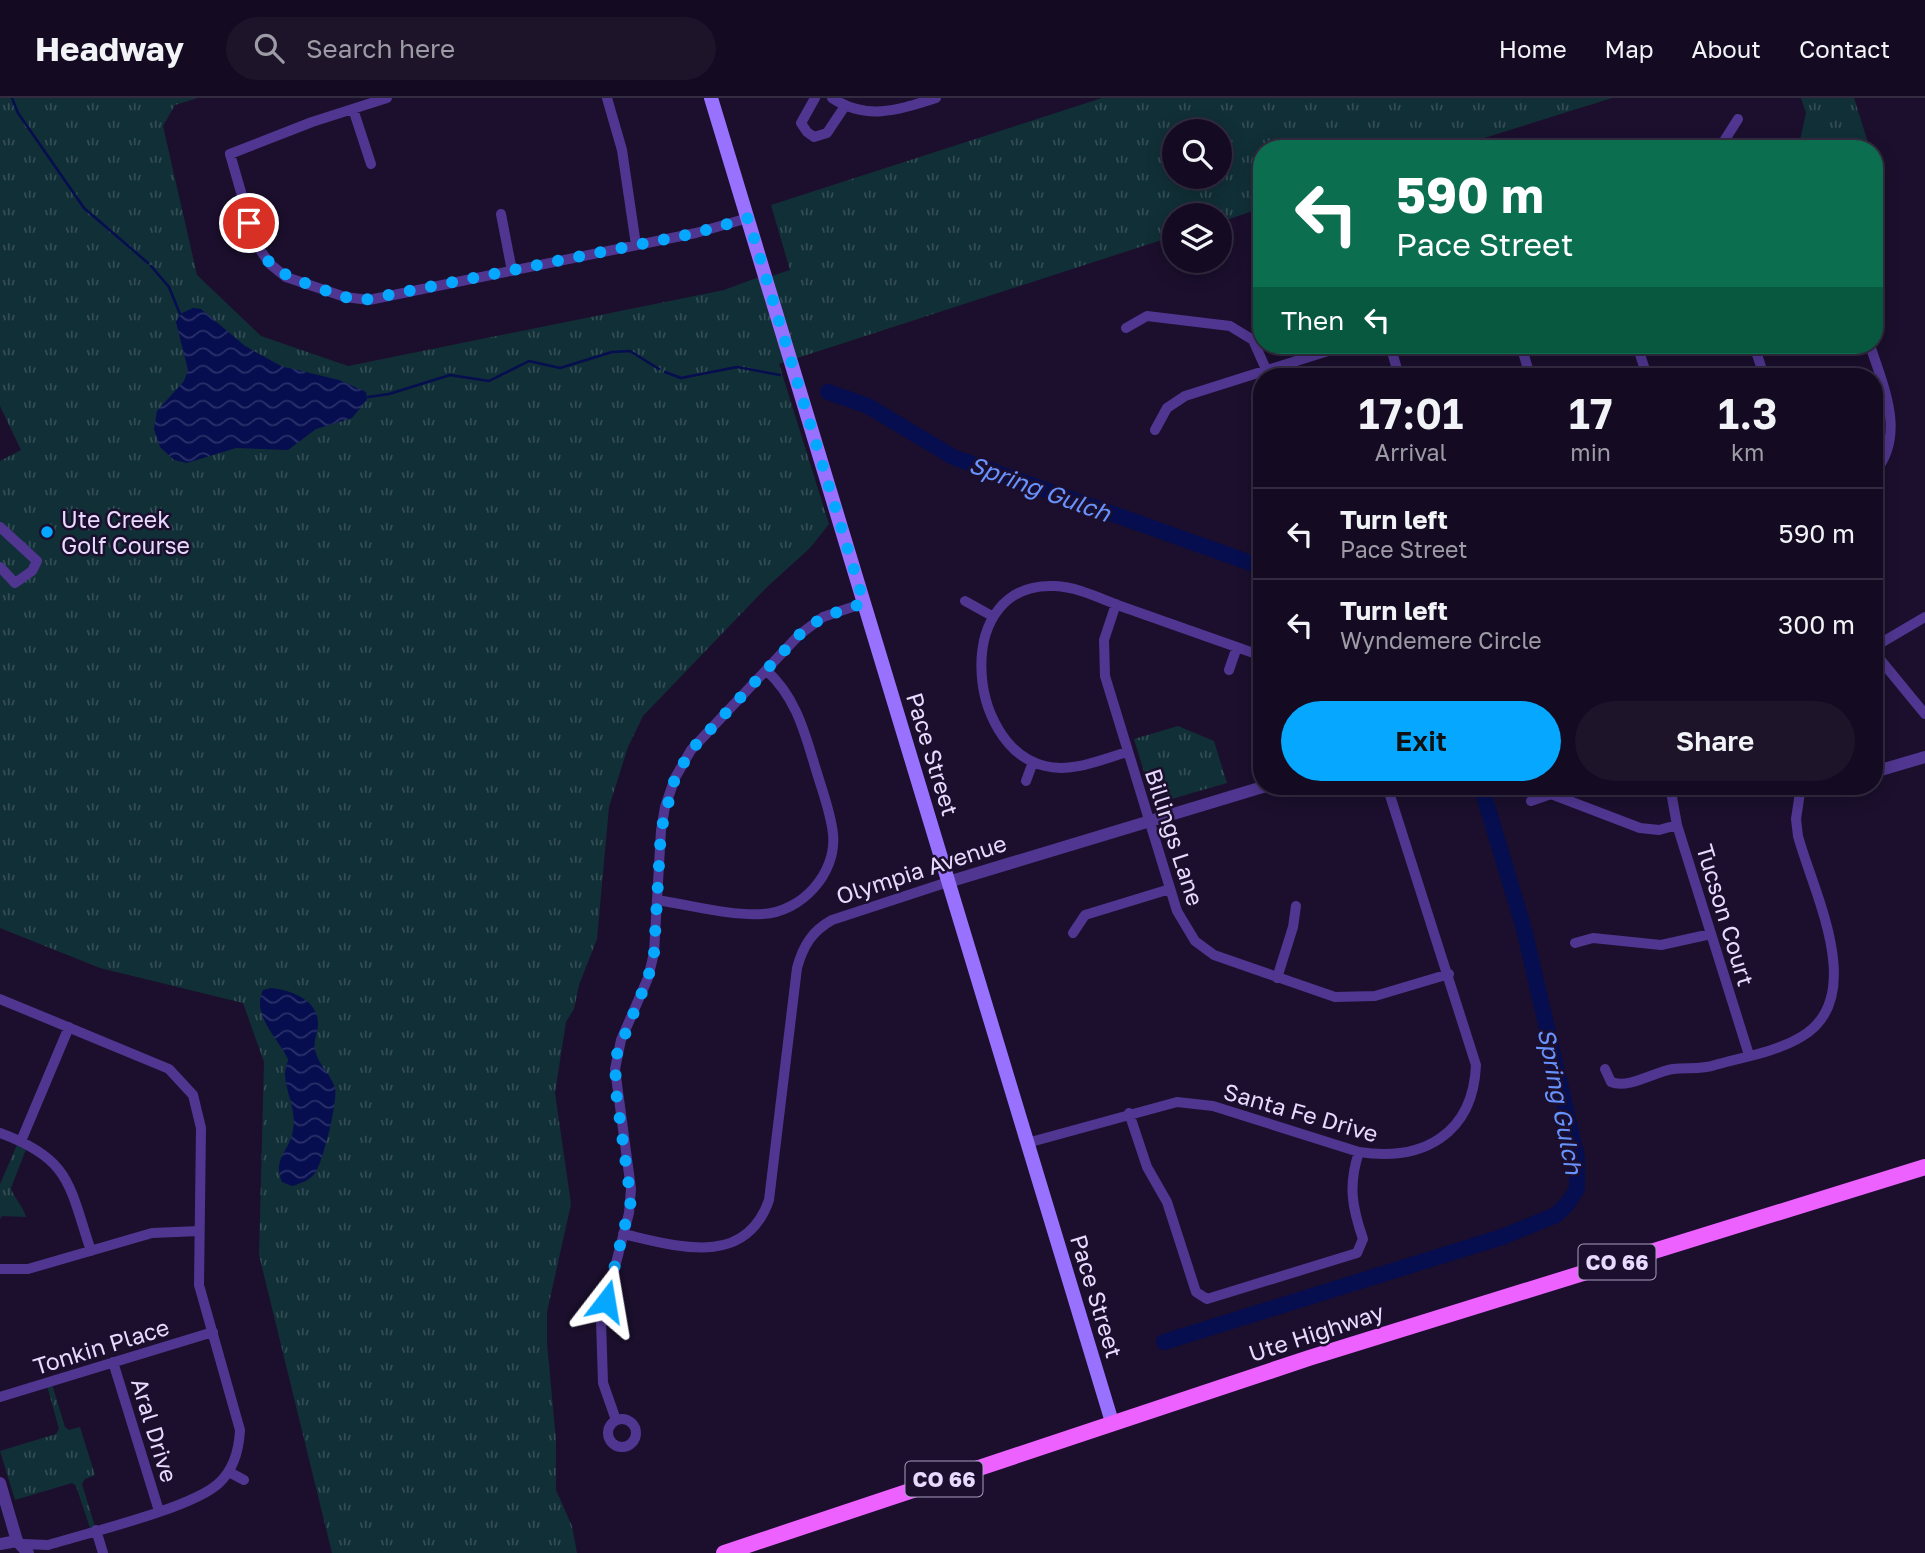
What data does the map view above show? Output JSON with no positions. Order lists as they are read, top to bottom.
{
  "streets": {
    "main road": ["Pace Street", "CO 66", "Ute Highway"],
    "street": [
      "Billings Lane",
      "Olympia Avenue",
      "Tucson Court",
      "Santa Fe Drive",
      "Tonkin Place",
      "Aral Drive"
    ]
  },
  "crossings": [
    ["Pace Street", "Olympia Avenue"],
    ["Pace Street", "Santa Fe Drive"],
    ["Pace Street", "Ute Highway"],
    ["Billings Lane", "Olympia Avenue"],
    ["Billings Lane", "Santa Fe Drive"],
    ["Tonkin Place", "Aral Drive"]
  ],
  "water": ["Spring Gulch"],
  "places": ["Ute Creek Golf Course"],
  "page": {
    "header": "Headway",
    "search": "Search here",
    "nav": [
      "Home",
      "Map",
      "About",
      "Contact"
    ],
    "turn": ["590 m", "Pace Street"],
    "then": "Then",
    "eta": [
      "17:01",
      "Arrival",
      "17",
      "min",
      "1.3",
      "km"
    ],
    "list": [
      {
        "name": "Turn left",
        "note": "Pace Street",
        "value": "590 m"
      },
      {
        "name": "Turn left",
        "note": "Wyndemere Circle",
        "value": "300 m"
      }
    ],
    "buttons": ["Exit", "Share"]
  }
}
